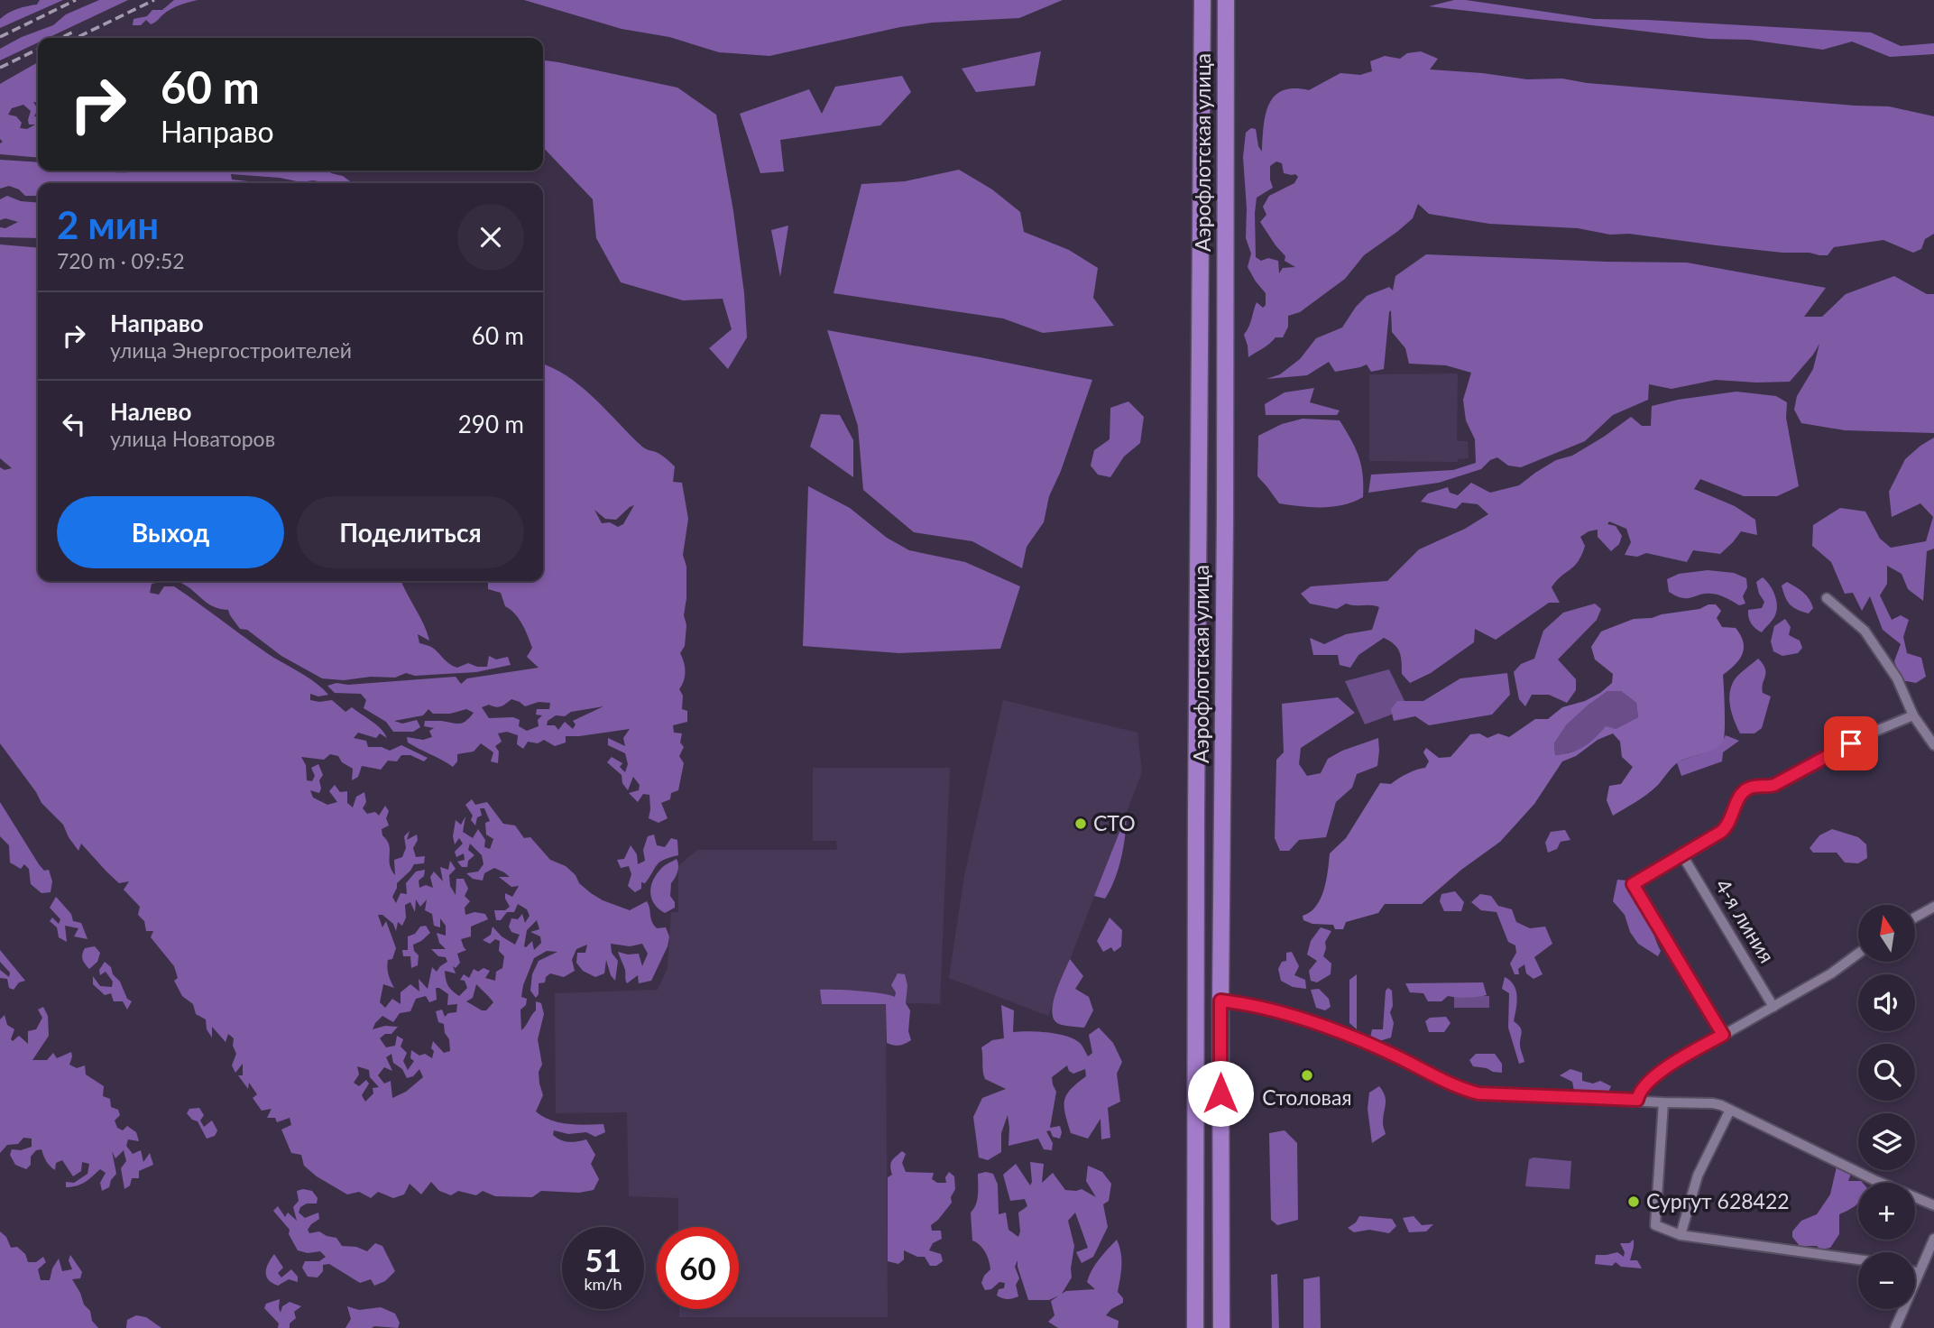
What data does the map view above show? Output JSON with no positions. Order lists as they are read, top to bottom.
{
  "streets": {
    "main road": ["Аэрофлотская улица"],
    "street": ["4-я линия"]
  },
  "places": ["СТО", "Столовая", "Сургут 628422"],
  "north": "top",
  "page": {
    "turn": ["60 m", "Направо"],
    "heading": ["2 мин", "720 m · 09:52"],
    "list": [
      {
        "name": "Направо",
        "note": "улица Энергостроителей",
        "value": "60 m"
      },
      {
        "name": "Налево",
        "note": "улица Новаторов",
        "value": "290 m"
      }
    ],
    "buttons": ["Выход", "Поделиться"],
    "map_buttons": ["+", "−"],
    "speed": "51 km/h",
    "limit": "60"
  }
}
